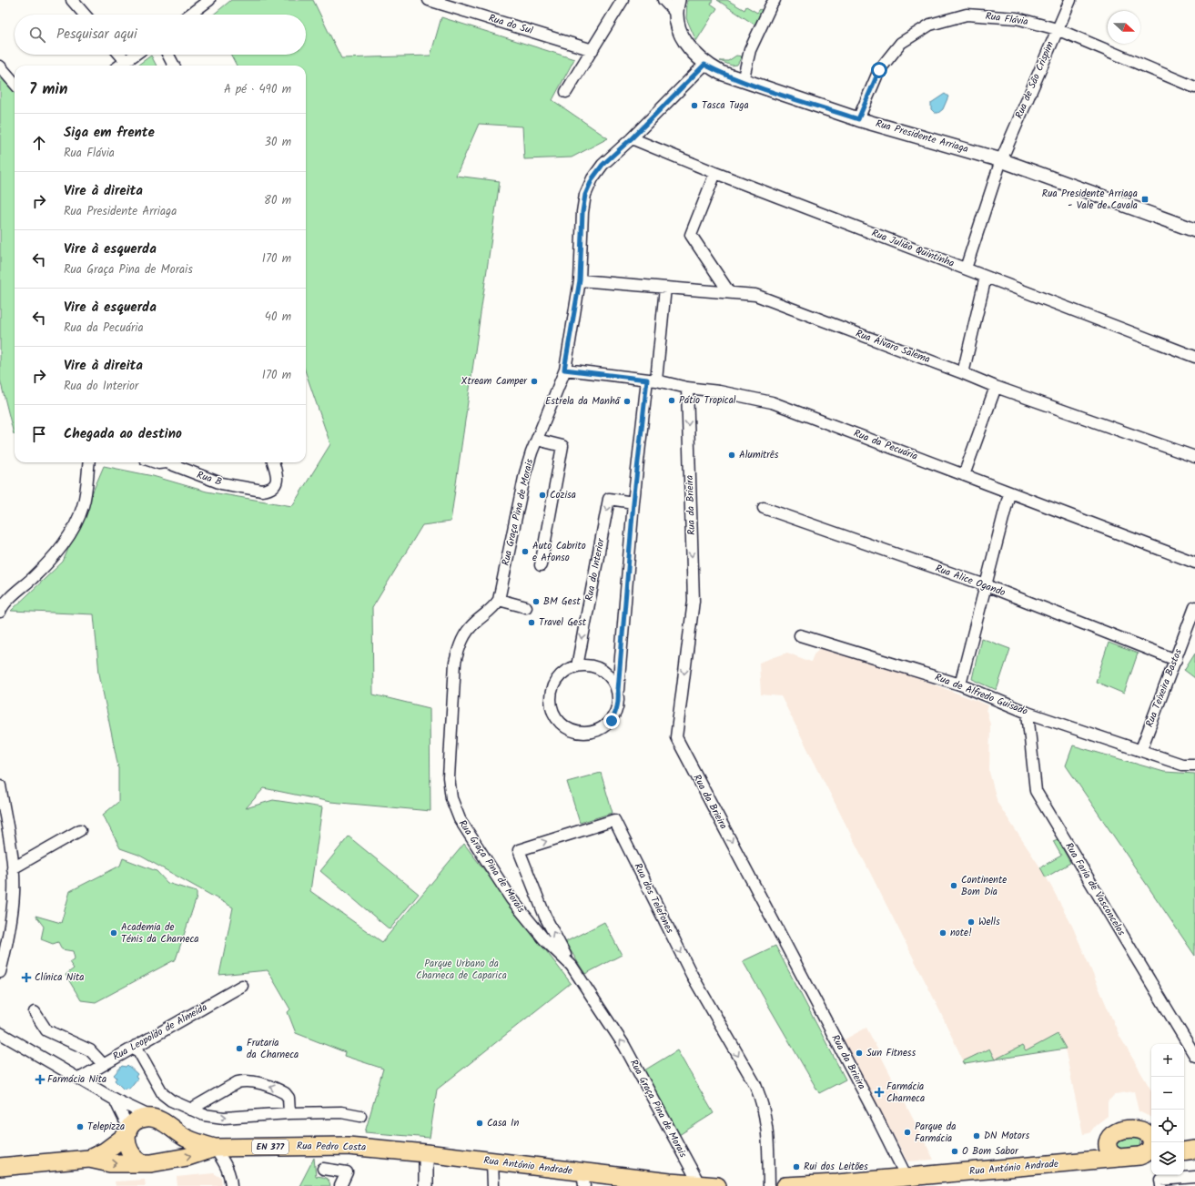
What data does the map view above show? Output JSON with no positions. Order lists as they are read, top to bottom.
{
  "streets": {
    "main road": ["EN 377", "Rua Pedro Costa", "Rua António Andrade"],
    "street": [
      "Rua Flávia",
      "Rua do Sul",
      "Rua de São Crispim",
      "Rua Presidente Arriaga",
      "Rua Julião Quintinha",
      "Rua Álvaro Salema",
      "Rua da Pecuária",
      "Rua B",
      "Rua da Brieira",
      "Rua Graça Pina de Morais",
      "Rua do Interior",
      "Rua Alice Ogando",
      "Rua Teixeira Bastos",
      "Rua de Alfredo Guisado",
      "Rua Faria de Vasconcelos",
      "Rua dos Telefones",
      "Rua Leopoldo de Almeida"
    ]
  },
  "crossings": [
    ["Rua Flávia", "Rua de São Crispim"],
    ["Rua Flávia", "Rua Presidente Arriaga"],
    ["Rua de São Crispim", "Rua Presidente Arriaga"],
    ["Rua de São Crispim", "Rua Julião Quintinha"],
    ["Rua Presidente Arriaga", "Rua Graça Pina de Morais"],
    ["Rua Julião Quintinha", "Rua Graça Pina de Morais"],
    ["Rua Álvaro Salema", "Rua Graça Pina de Morais"],
    ["Rua da Pecuária", "Rua da Brieira"],
    ["Rua da Pecuária", "Rua Graça Pina de Morais"],
    ["Rua da Brieira", "Rua António Andrade"],
    ["Rua Graça Pina de Morais", "Rua dos Telefones"],
    ["Rua Graça Pina de Morais", "Rua António Andrade"],
    ["Rua Alice Ogando", "Rua Teixeira Bastos"],
    ["Rua Teixeira Bastos", "Rua de Alfredo Guisado"],
    ["Rua de Alfredo Guisado", "Rua Faria de Vasconcelos"],
    ["Rua Pedro Costa", "Rua António Andrade"]
  ],
  "parks": ["Parque Urbano da Charneca de Caparica"],
  "places": {
    "other": [
      "Tasca Tuga",
      "Xtream Camper",
      "Pátio Tropical",
      "Estrela da Manhã",
      "Alumitrês",
      "Cozisa",
      "Auto Cabrito e Afonso",
      "BM Gest",
      "Travel Gest",
      "Continente Bom Dia",
      "Wells",
      "Academia de Ténis da Charneca",
      "note!",
      "Frutaria da Charneca",
      "Sun Fitness",
      "Casa In",
      "Telepizza",
      "Parque da Farmácia",
      "DN Motors",
      "O Bom Sabor",
      "Rui dos Leitões"
    ],
    "transit": ["Rua Presidente Arriaga - Vale de Cavala"],
    "health": ["Clínica Nita", "Farmácia Nita", "Farmácia Charneca"]
  },
  "north": "right",
  "page": {
    "search": "Pesquisar aqui",
    "heading": ["7 min", "A pé · 490 m"],
    "list": [
      ["Siga em frente", "Rua Flávia", "30 m"],
      ["Vire à direita", "Rua Presidente Arriaga", "80 m"],
      ["Vire à esquerda", "Rua Graça Pina de Morais", "170 m"],
      ["Vire à esquerda", "Rua da Pecuária", "40 m"],
      ["Vire à direita", "Rua do Interior", "170 m"],
      "Chegada ao destino"
    ],
    "map_buttons": ["+", "−"]
  }
}
